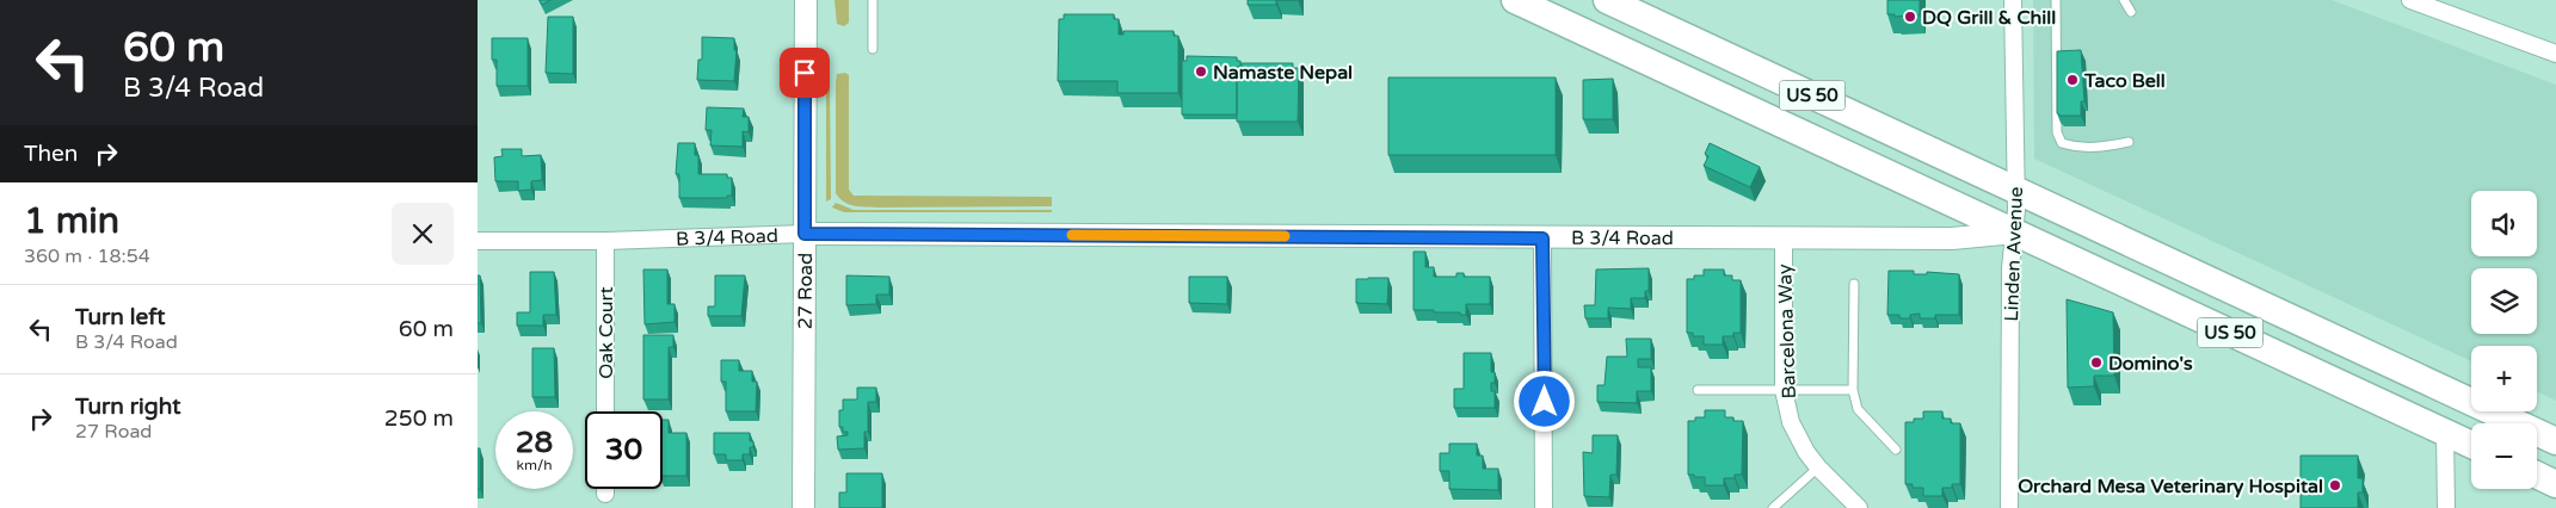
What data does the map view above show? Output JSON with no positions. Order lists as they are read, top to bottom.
{
  "streets": {
    "highway": ["US 50"],
    "street": [
      "B 3/4 Road",
      "Linden Avenue",
      "27 Road",
      "Barcelona Way",
      "Oak Court"
    ]
  },
  "crossings": [
    ["US 50", "B 3/4 Road"],
    ["US 50", "Linden Avenue"],
    ["B 3/4 Road", "Linden Avenue"],
    ["B 3/4 Road", "27 Road"],
    ["B 3/4 Road", "Barcelona Way"],
    ["B 3/4 Road", "Oak Court"]
  ],
  "places": [
    "DQ Grill & Chill",
    "Namaste Nepal",
    "Taco Bell",
    "Domino's",
    "Orchard Mesa Veterinary Hospital"
  ],
  "page": {
    "turn": ["60 m", "B 3/4 Road"],
    "then": "Then",
    "heading": ["1 min", "360 m · 18:54"],
    "map_buttons": ["+", "−"],
    "list": [
      {
        "name": "Turn left",
        "note": "B 3/4 Road",
        "value": "60 m"
      },
      {
        "name": "Turn right",
        "note": "27 Road",
        "value": "250 m"
      }
    ],
    "speed": "28 km/h",
    "limit": "30"
  }
}
